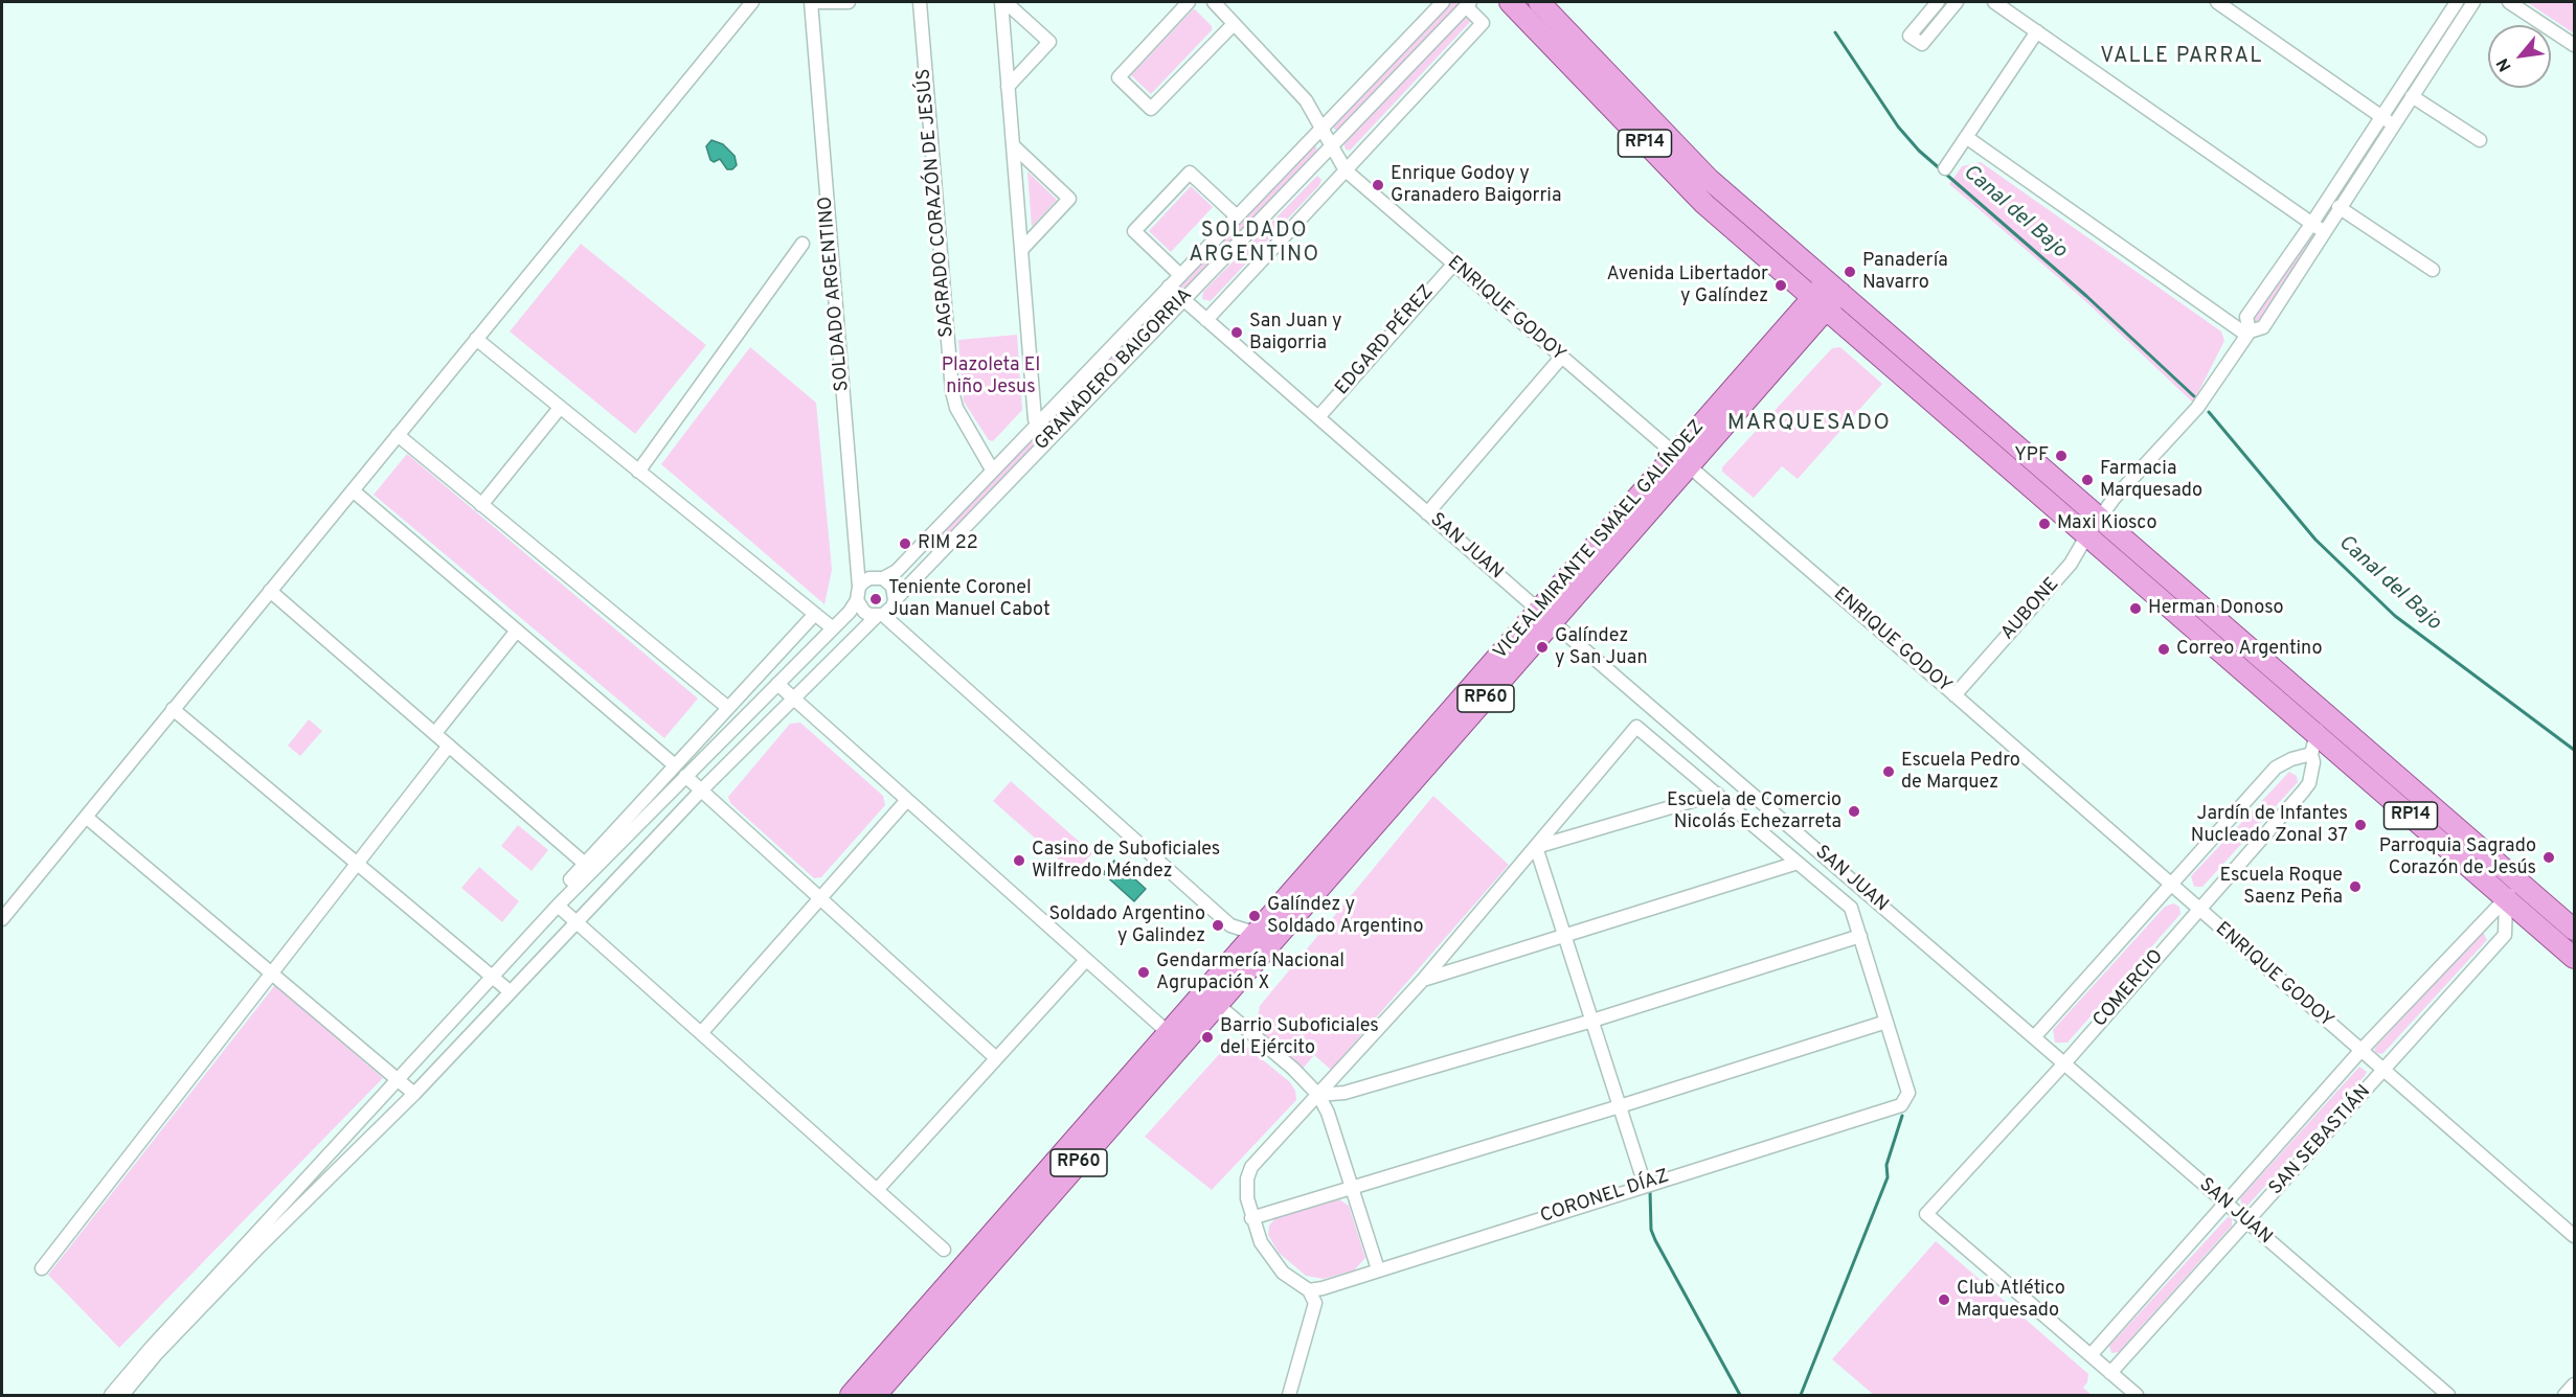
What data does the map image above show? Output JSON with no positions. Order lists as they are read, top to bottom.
{
  "streets": {
    "main road": ["RP14", "VICEALMIRANTE ISMAEL GALÍNDEZ", "RP60"],
    "street": [
      "SAGRADO CORAZÓN DE JESÚS",
      "SOLDADO ARGENTINO",
      "ENRIQUE GODOY",
      "EDGARD PÉREZ",
      "GRANADERO BAIGORRIA",
      "SAN JUAN",
      "AUBONE",
      "COMERCIO",
      "SAN SEBASTIÁN",
      "CORONEL DÍAZ"
    ]
  },
  "crossings": [
    ["RP14", "VICEALMIRANTE ISMAEL GALÍNDEZ"],
    ["RP14", "AUBONE"],
    ["RP14", "COMERCIO"],
    ["RP14", "SAN SEBASTIÁN"],
    ["SAGRADO CORAZÓN DE JESÚS", "GRANADERO BAIGORRIA"],
    ["SOLDADO ARGENTINO", "GRANADERO BAIGORRIA"],
    ["ENRIQUE GODOY", "EDGARD PÉREZ"],
    ["ENRIQUE GODOY", "GRANADERO BAIGORRIA"],
    ["ENRIQUE GODOY", "VICEALMIRANTE ISMAEL GALÍNDEZ"],
    ["ENRIQUE GODOY", "AUBONE"],
    ["ENRIQUE GODOY", "COMERCIO"],
    ["ENRIQUE GODOY", "SAN SEBASTIÁN"],
    ["EDGARD PÉREZ", "SAN JUAN"],
    ["GRANADERO BAIGORRIA", "SAN JUAN"],
    ["VICEALMIRANTE ISMAEL GALÍNDEZ", "SAN JUAN"],
    ["SAN JUAN", "COMERCIO"],
    ["SAN JUAN", "SAN SEBASTIÁN"],
    ["COMERCIO", "SAN SEBASTIÁN"]
  ],
  "districts": ["VALLE PARRAL", "SOLDADO ARGENTINO", "MARQUESADO"],
  "water": ["Canal del Bajo"],
  "parks": ["Plazoleta El niño Jesus"],
  "places": [
    "Enrique Godoy y Granadero Baigorria",
    "Panadería Navarro",
    "Avenida Libertador y Galíndez",
    "San Juan y Baigorria",
    "YPF",
    "Farmacia Marquesado",
    "Maxi Kiosco",
    "RIM 22",
    "Teniente Coronel Juan Manuel Cabot",
    "Herman Donoso",
    "Galíndez y San Juan",
    "Correo Argentino",
    "Escuela Pedro de Marquez",
    "Escuela de Comercio Nicolás Echezarreta",
    "Jardín de Infantes Nucleado Zonal 37",
    "Parroquia Sagrado Corazón de Jesús",
    "Casino de Suboficiales Wilfredo Méndez",
    "Escuela Roque Saenz Peña",
    "Galíndez y Soldado Argentino",
    "Soldado Argentino y Galindez",
    "Gendarmería Nacional Agrupación X",
    "Barrio Suboficiales del Ejército",
    "Club Atlético Marquesado"
  ],
  "north": "bottom left"
}
